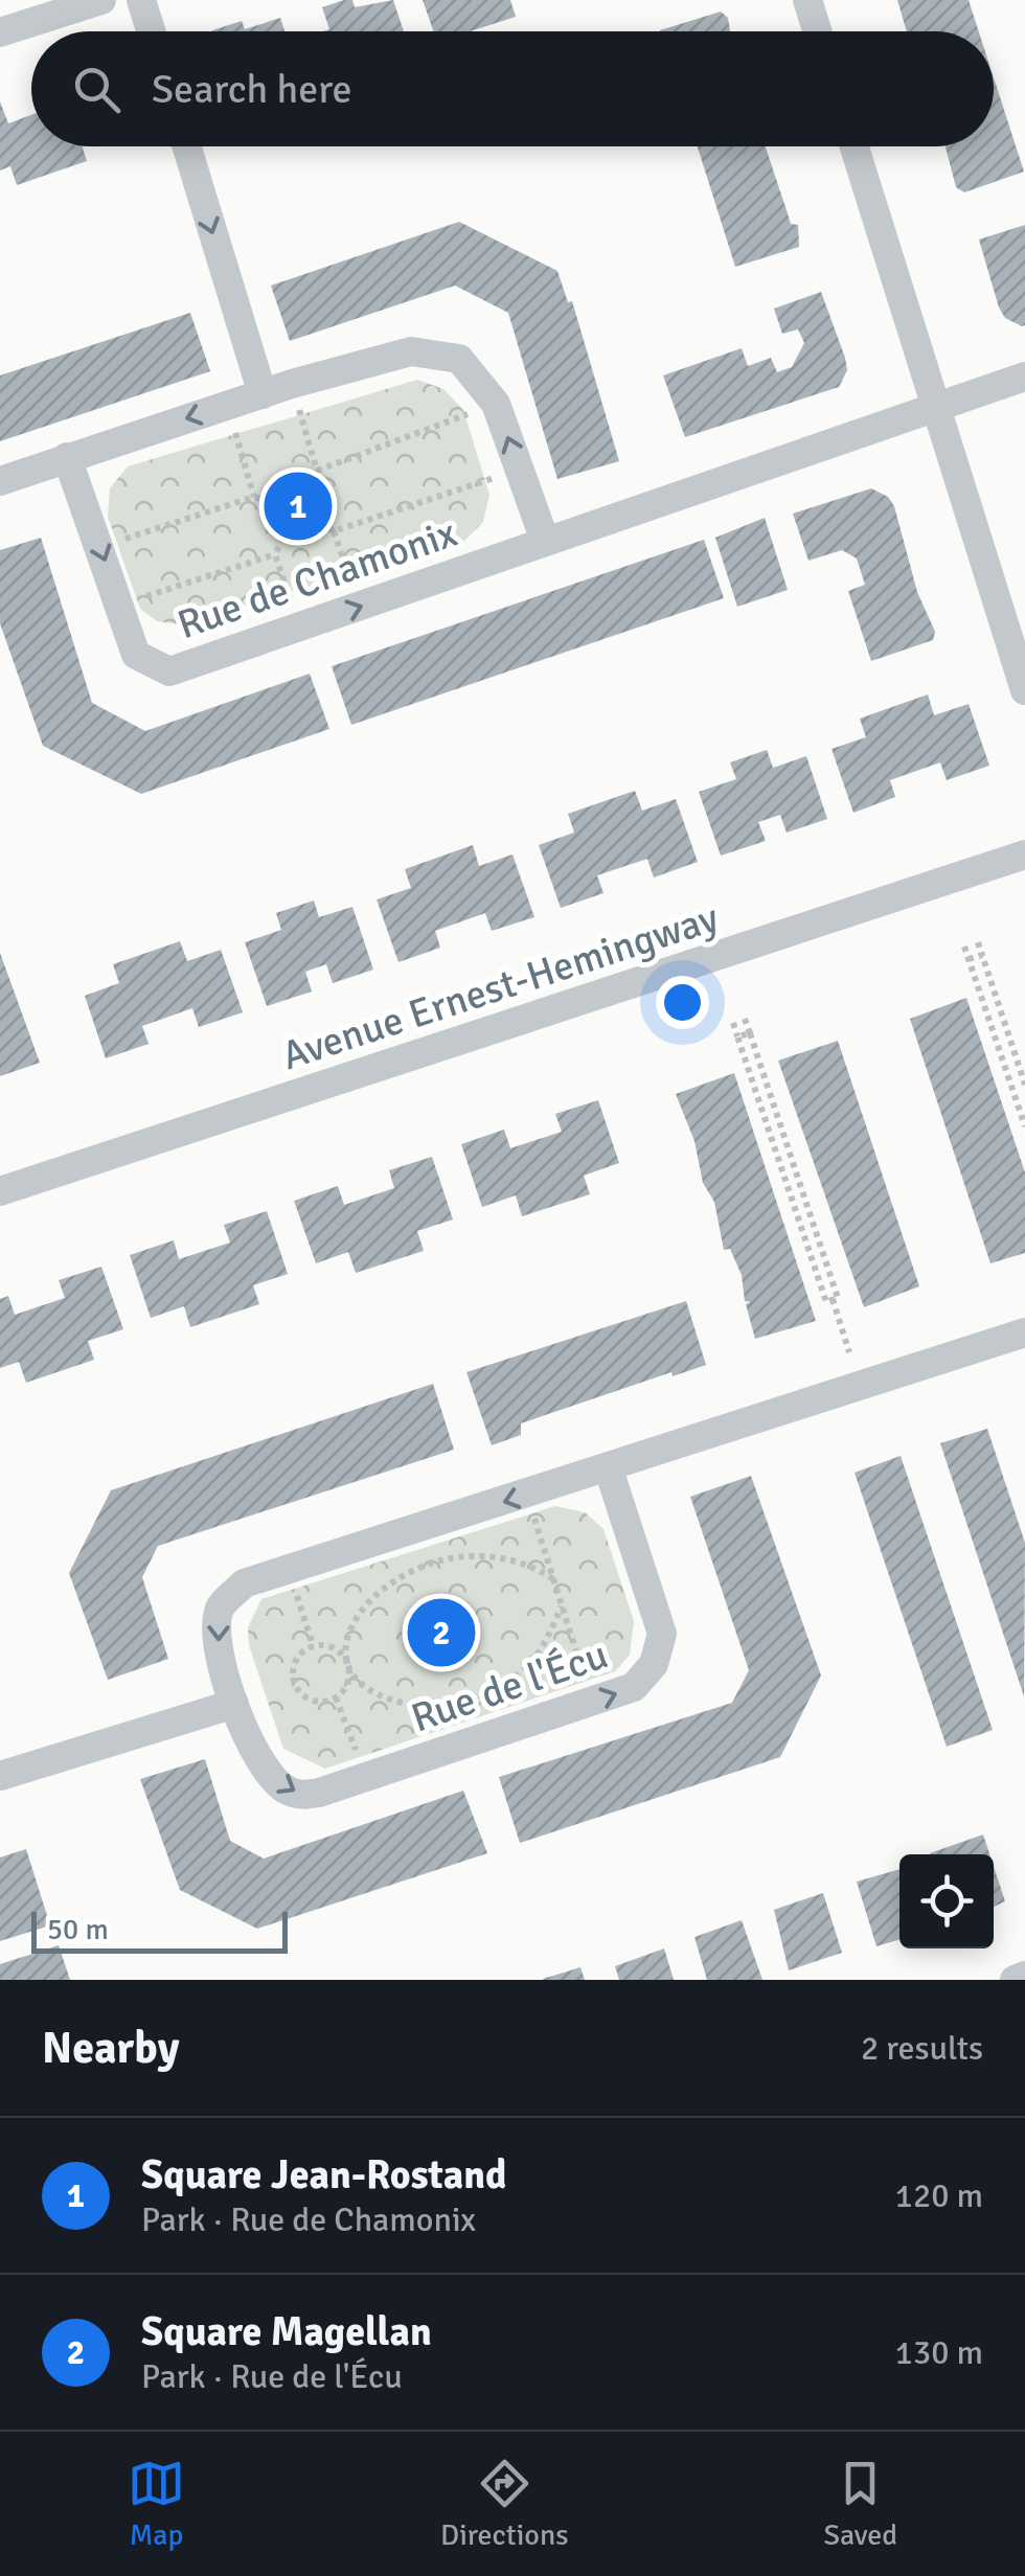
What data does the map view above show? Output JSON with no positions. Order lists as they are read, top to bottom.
{
  "streets": {
    "street": ["Rue de Chamonix", "Avenue Ernest-Hemingway", "Rue de l'Écu"]
  },
  "scale_bar": "50 m",
  "page": {
    "search": "Search here",
    "pins": ["1", "2"],
    "scale": "50 m",
    "heading": ["Nearby", "2 results"],
    "list": [
      {
        "mark": "1",
        "name": "Square Jean-Rostand",
        "note": "Park · Rue de Chamonix",
        "value": "120 m"
      },
      {
        "mark": "2",
        "name": "Square Magellan",
        "note": "Park · Rue de l'Écu",
        "value": "130 m"
      }
    ],
    "nav": ["Map", "Directions", "Saved"]
  }
}
